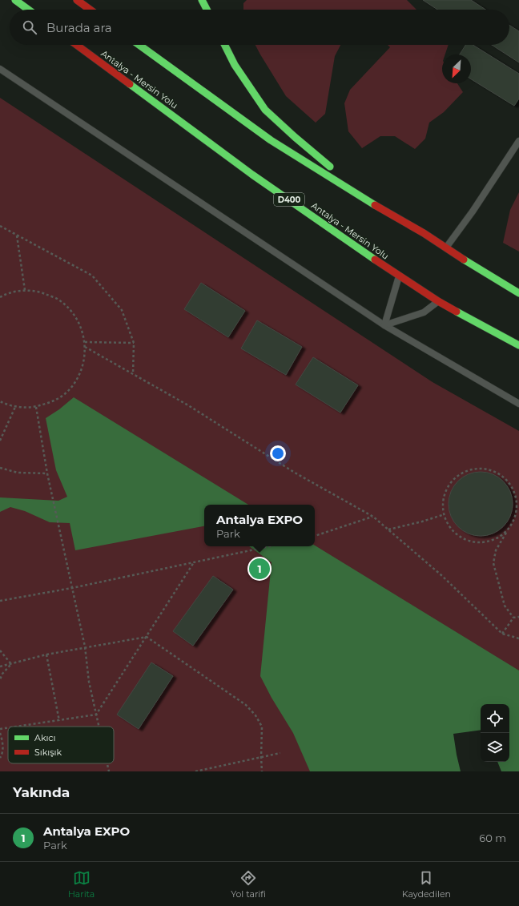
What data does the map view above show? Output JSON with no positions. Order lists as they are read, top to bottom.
{
  "streets": {
    "highway": ["Antalya - Mersin Yolu", "D400"]
  },
  "legend": ["Akıcı", "Sıkışık"],
  "north": "bottom left",
  "page": {
    "search": "Burada ara",
    "popup": ["Antalya EXPO", "Park"],
    "pins": "1",
    "heading": "Yakında",
    "list": [
      {
        "mark": "1",
        "name": "Antalya EXPO",
        "note": "Park",
        "value": "60 m"
      }
    ],
    "nav": ["Harita", "Yol tarifi", "Kaydedilen"]
  }
}
